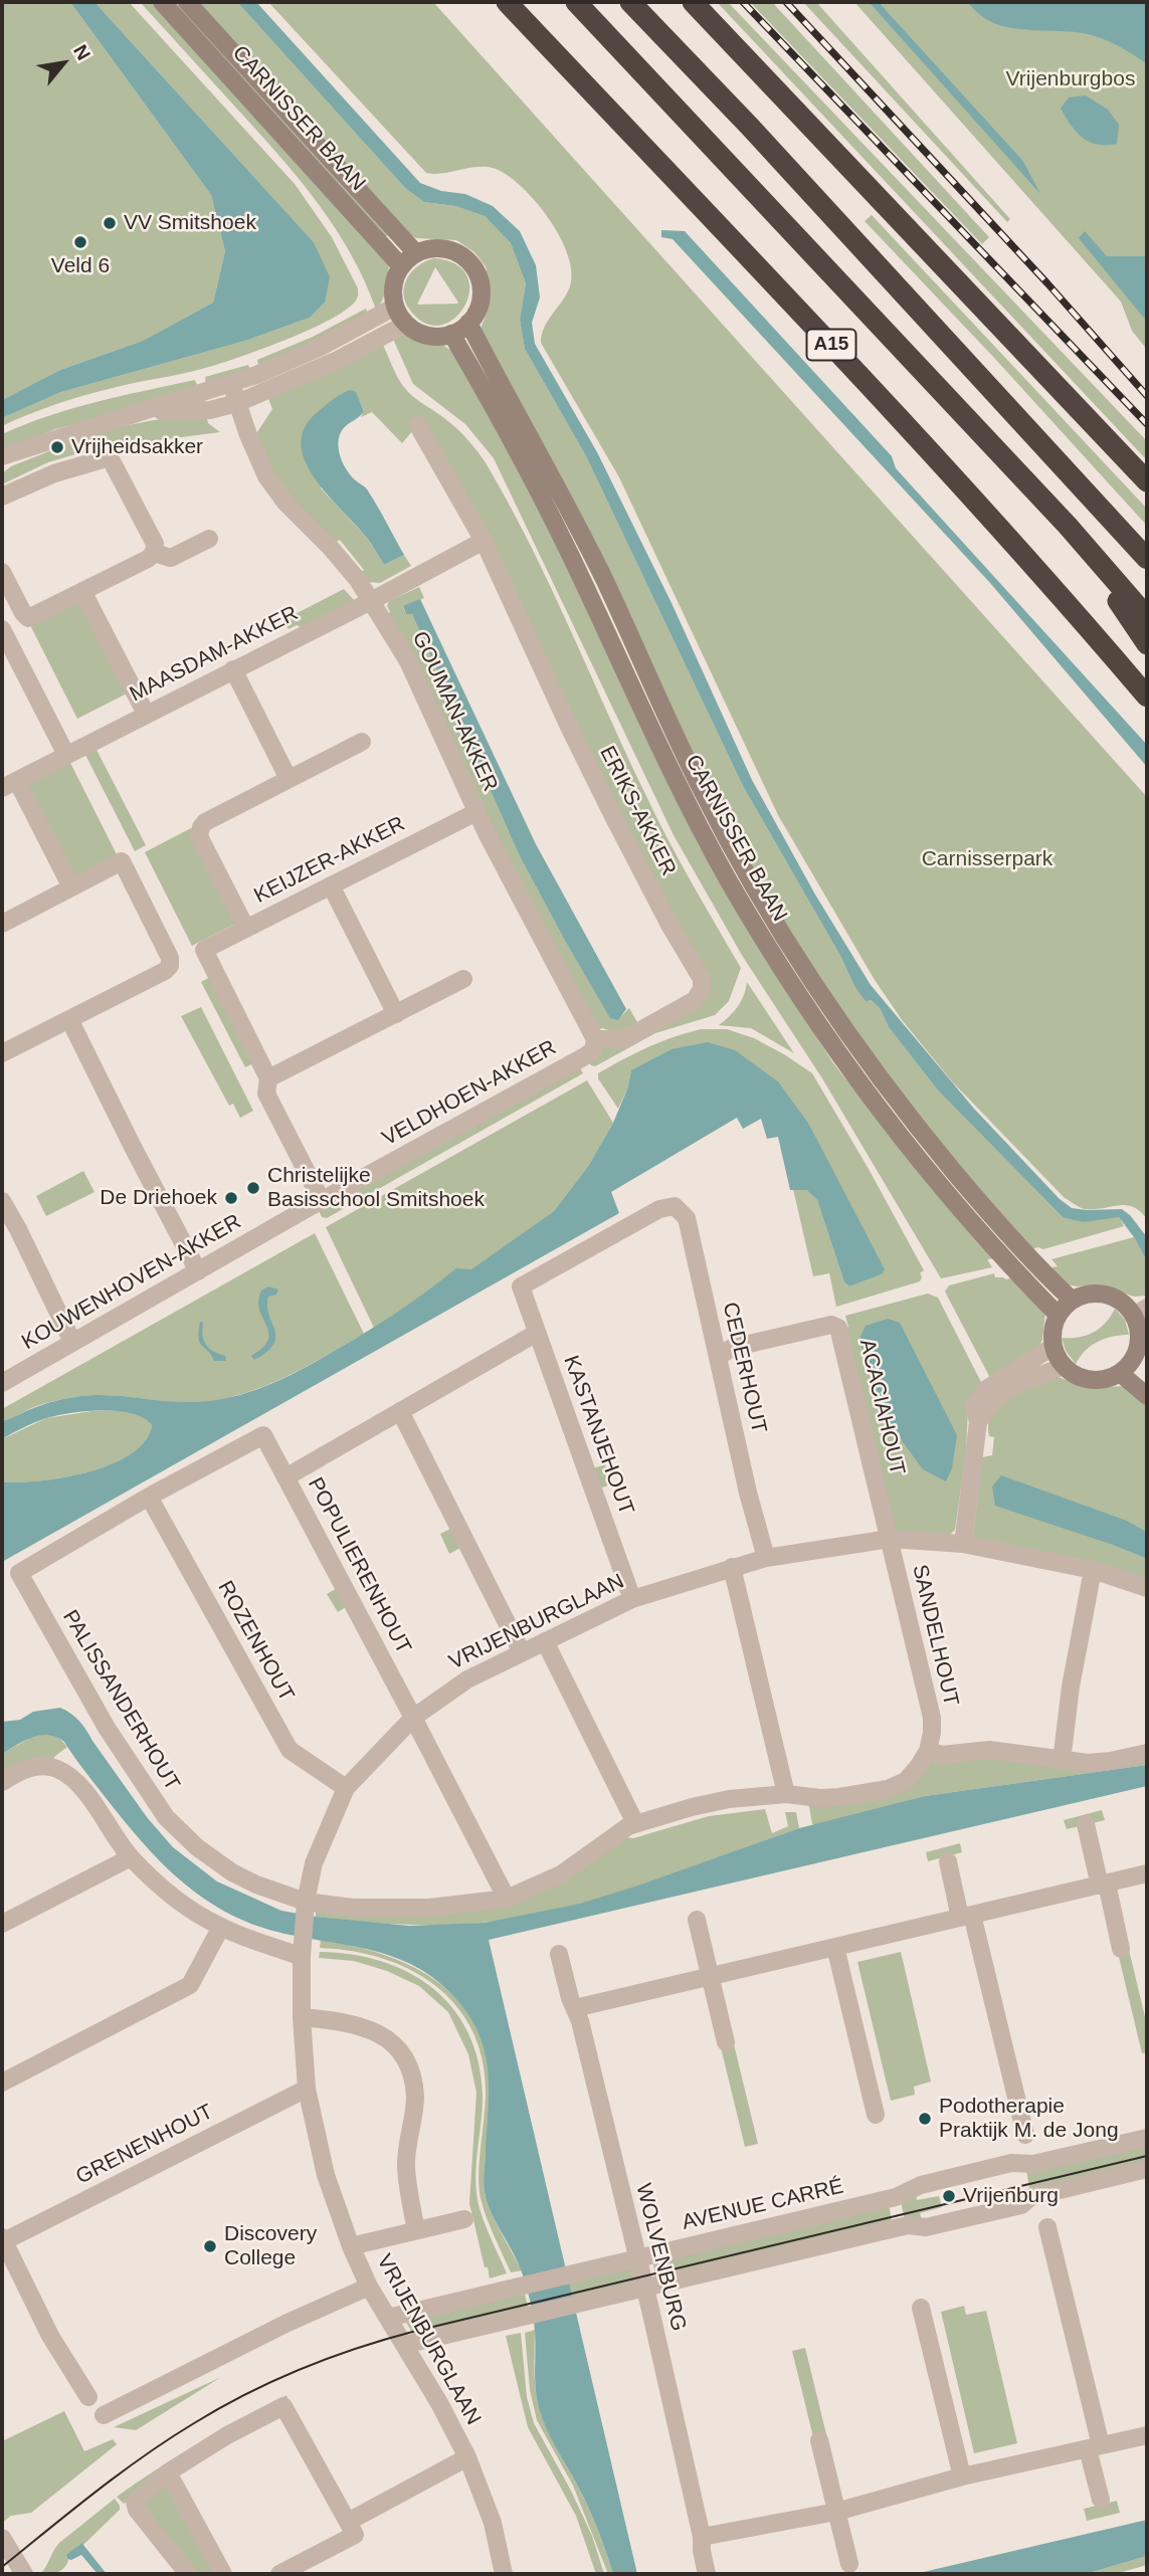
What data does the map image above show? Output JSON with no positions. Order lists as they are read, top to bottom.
{
  "streets": {
    "highway": ["A15"],
    "main road": ["CARNISSER BAAN"],
    "street": [
      "MAASDAM-AKKER",
      "GOUMAN-AKKER",
      "ERIKS-AKKER",
      "KEIJZER-AKKER",
      "VELDHOEN-AKKER",
      "KOUWENHOVEN-AKKER",
      "CEDERHOUT",
      "ACACIAHOUT",
      "KASTANJEHOUT",
      "POPULIERENHOUT",
      "VRIJENBURGLAAN",
      "SANDELHOUT",
      "ROZENHOUT",
      "PALISSANDERHOUT",
      "GRENENHOUT",
      "AVENUE CARRÉ",
      "WOLVENBURG"
    ]
  },
  "crossings": [
    ["MAASDAM-AKKER", "GOUMAN-AKKER"],
    ["GOUMAN-AKKER", "ERIKS-AKKER"],
    ["GOUMAN-AKKER", "KEIJZER-AKKER"],
    ["GOUMAN-AKKER", "VELDHOEN-AKKER"],
    ["ERIKS-AKKER", "VELDHOEN-AKKER"],
    ["VELDHOEN-AKKER", "KOUWENHOVEN-AKKER"],
    ["CEDERHOUT", "ACACIAHOUT"],
    ["CEDERHOUT", "KASTANJEHOUT"],
    ["CEDERHOUT", "VRIJENBURGLAAN"],
    ["ACACIAHOUT", "VRIJENBURGLAAN"],
    ["ACACIAHOUT", "SANDELHOUT"],
    ["KASTANJEHOUT", "VRIJENBURGLAAN"],
    ["POPULIERENHOUT", "VRIJENBURGLAAN"],
    ["POPULIERENHOUT", "SANDELHOUT"],
    ["POPULIERENHOUT", "ROZENHOUT"],
    ["POPULIERENHOUT", "PALISSANDERHOUT"],
    ["VRIJENBURGLAAN", "SANDELHOUT"],
    ["VRIJENBURGLAAN", "ROZENHOUT"],
    ["VRIJENBURGLAAN", "PALISSANDERHOUT"],
    ["VRIJENBURGLAAN", "GRENENHOUT"],
    ["VRIJENBURGLAAN", "AVENUE CARRÉ"],
    ["SANDELHOUT", "PALISSANDERHOUT"],
    ["ROZENHOUT", "PALISSANDERHOUT"],
    ["AVENUE CARRÉ", "WOLVENBURG"]
  ],
  "parks": ["Vrijenburgbos", "Carnisserpark"],
  "places": [
    "VV Smitshoek",
    "Veld 6",
    "Vrijheidsakker",
    "Christelijke Basisschool Smitshoek",
    "De Driehoek",
    "Podotherapie Praktijk M. de Jong",
    "Vrijenburg",
    "Discovery College"
  ],
  "north": "top right"
}
